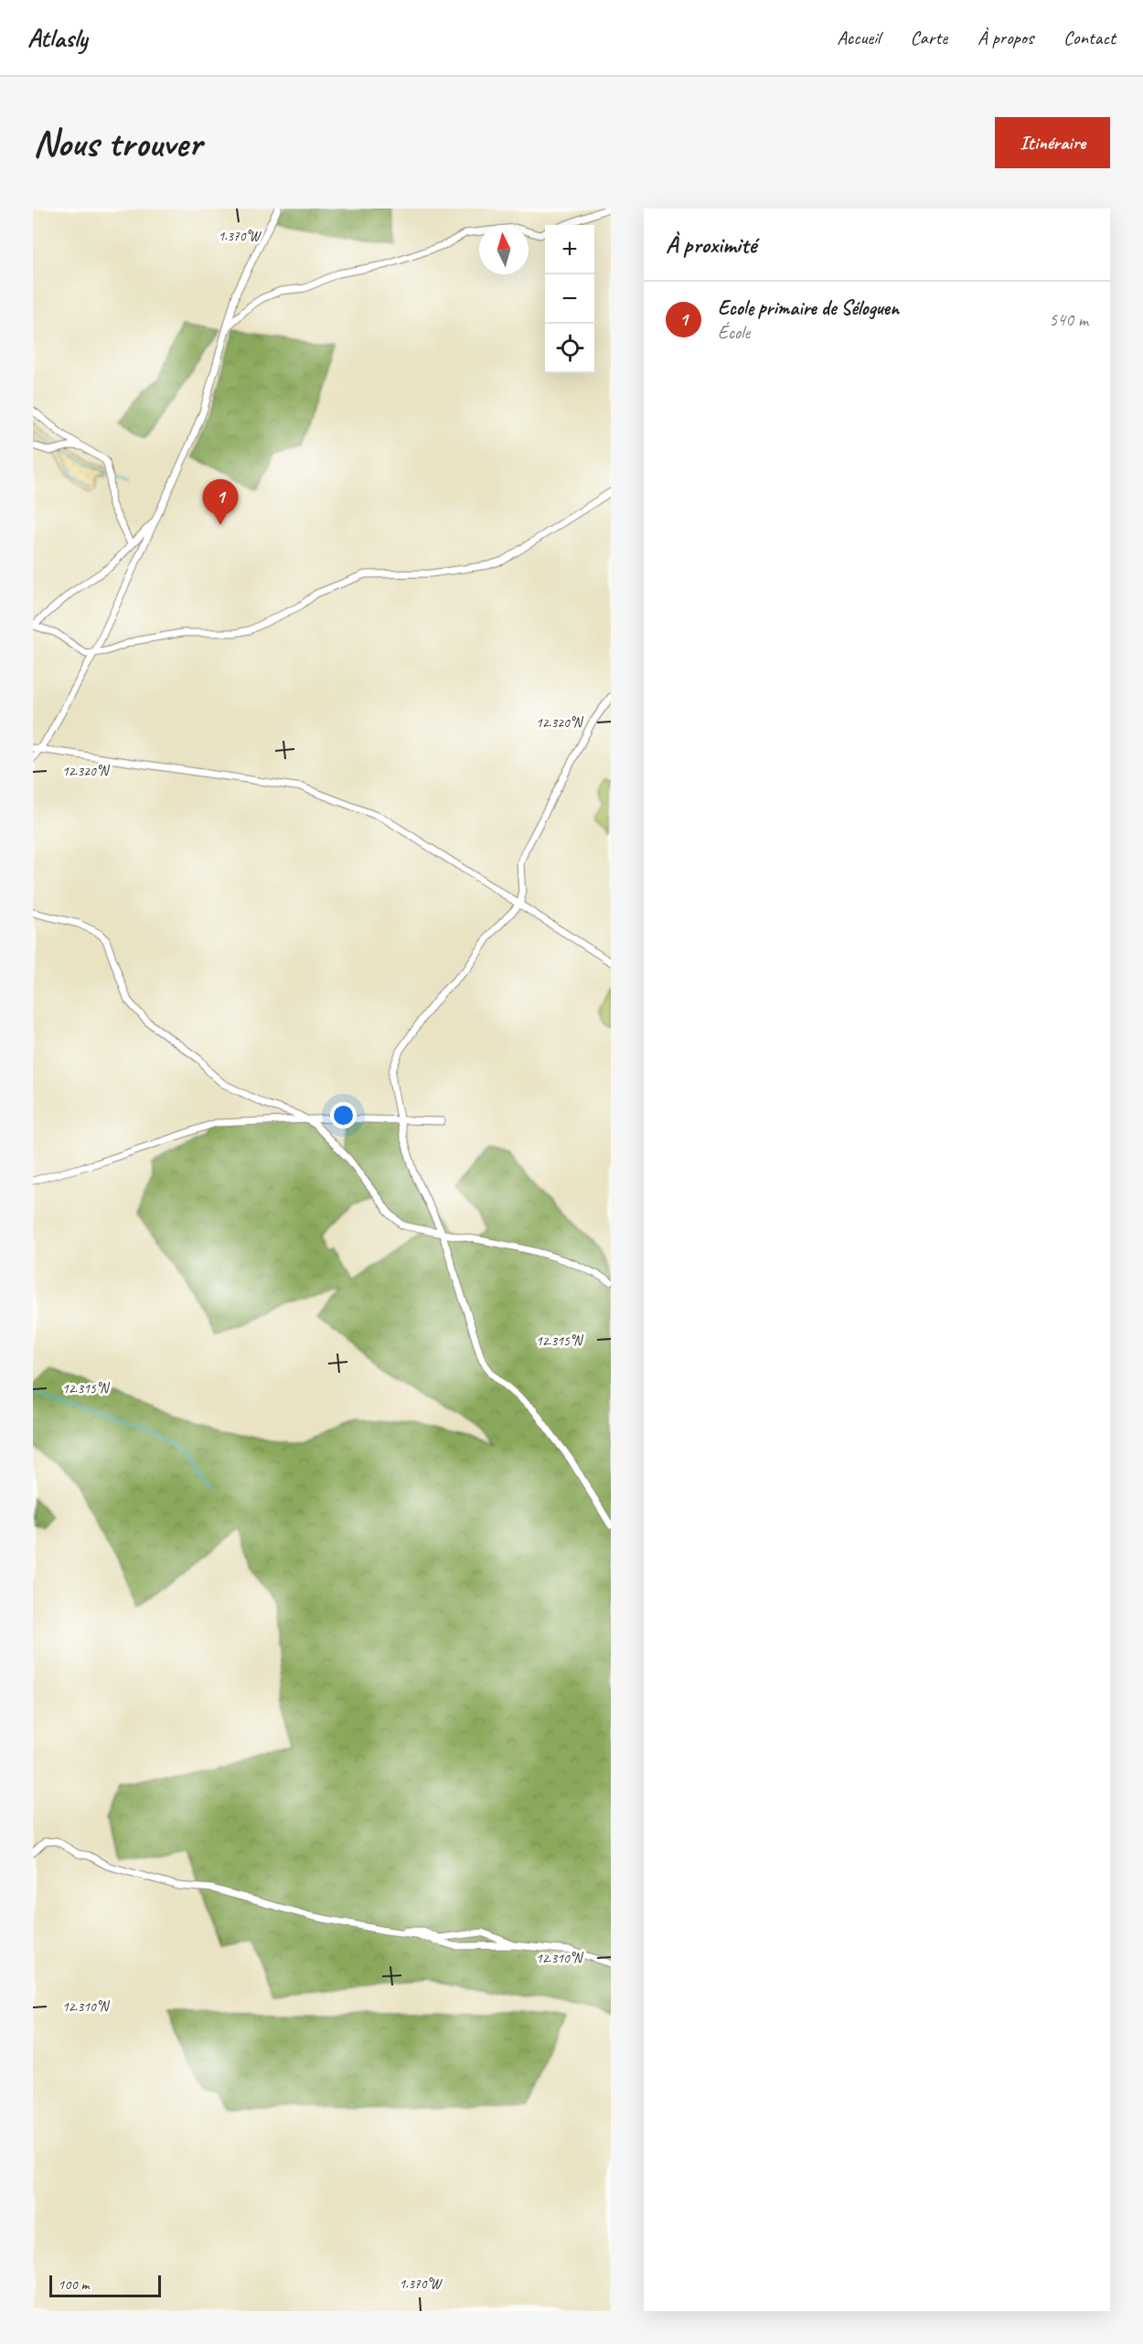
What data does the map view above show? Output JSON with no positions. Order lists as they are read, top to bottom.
{
  "scale_bar": "100 m",
  "north": "top",
  "page": {
    "header": "Atlasly",
    "nav": [
      "Accueil",
      "Carte",
      "À propos",
      "Contact"
    ],
    "buttons": "Itinéraire",
    "title": "Nous trouver",
    "heading": "À proximité",
    "map_buttons": ["+", "−"],
    "list": [
      {
        "mark": "1",
        "name": "Ecole primaire de Séloguen",
        "note": "École",
        "value": "540 m"
      }
    ],
    "pins": "1",
    "scale": "100 m"
  },
  "coordinates": [
    "1.370°W",
    "12.320°N",
    "12.315°N",
    "12.310°N"
  ]
}
